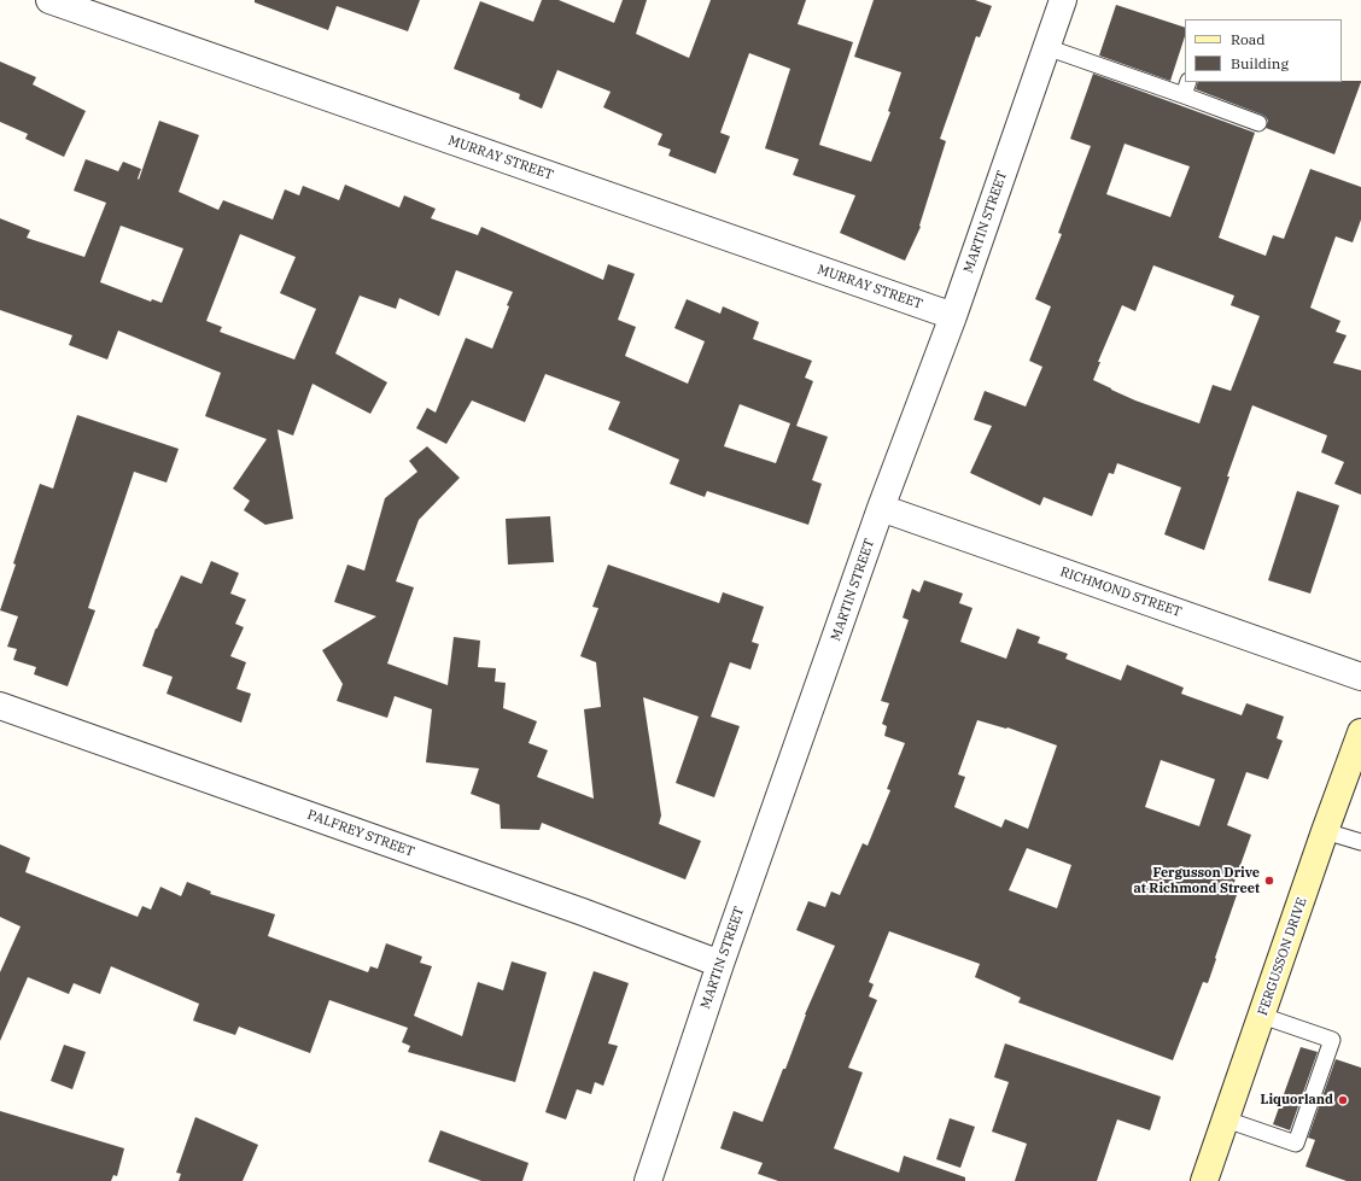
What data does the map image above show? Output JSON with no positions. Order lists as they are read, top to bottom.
{
  "streets": {
    "main road": ["FERGUSSON DRIVE"],
    "street": [
      "MURRAY STREET",
      "MARTIN STREET",
      "RICHMOND STREET",
      "PALFREY STREET"
    ]
  },
  "crossings": [
    ["MURRAY STREET", "MARTIN STREET"],
    ["MARTIN STREET", "RICHMOND STREET"],
    ["MARTIN STREET", "PALFREY STREET"]
  ],
  "places": ["Fergusson Drive at Richmond Street", "Liquorland"],
  "legend": ["Road", "Building"]
}
